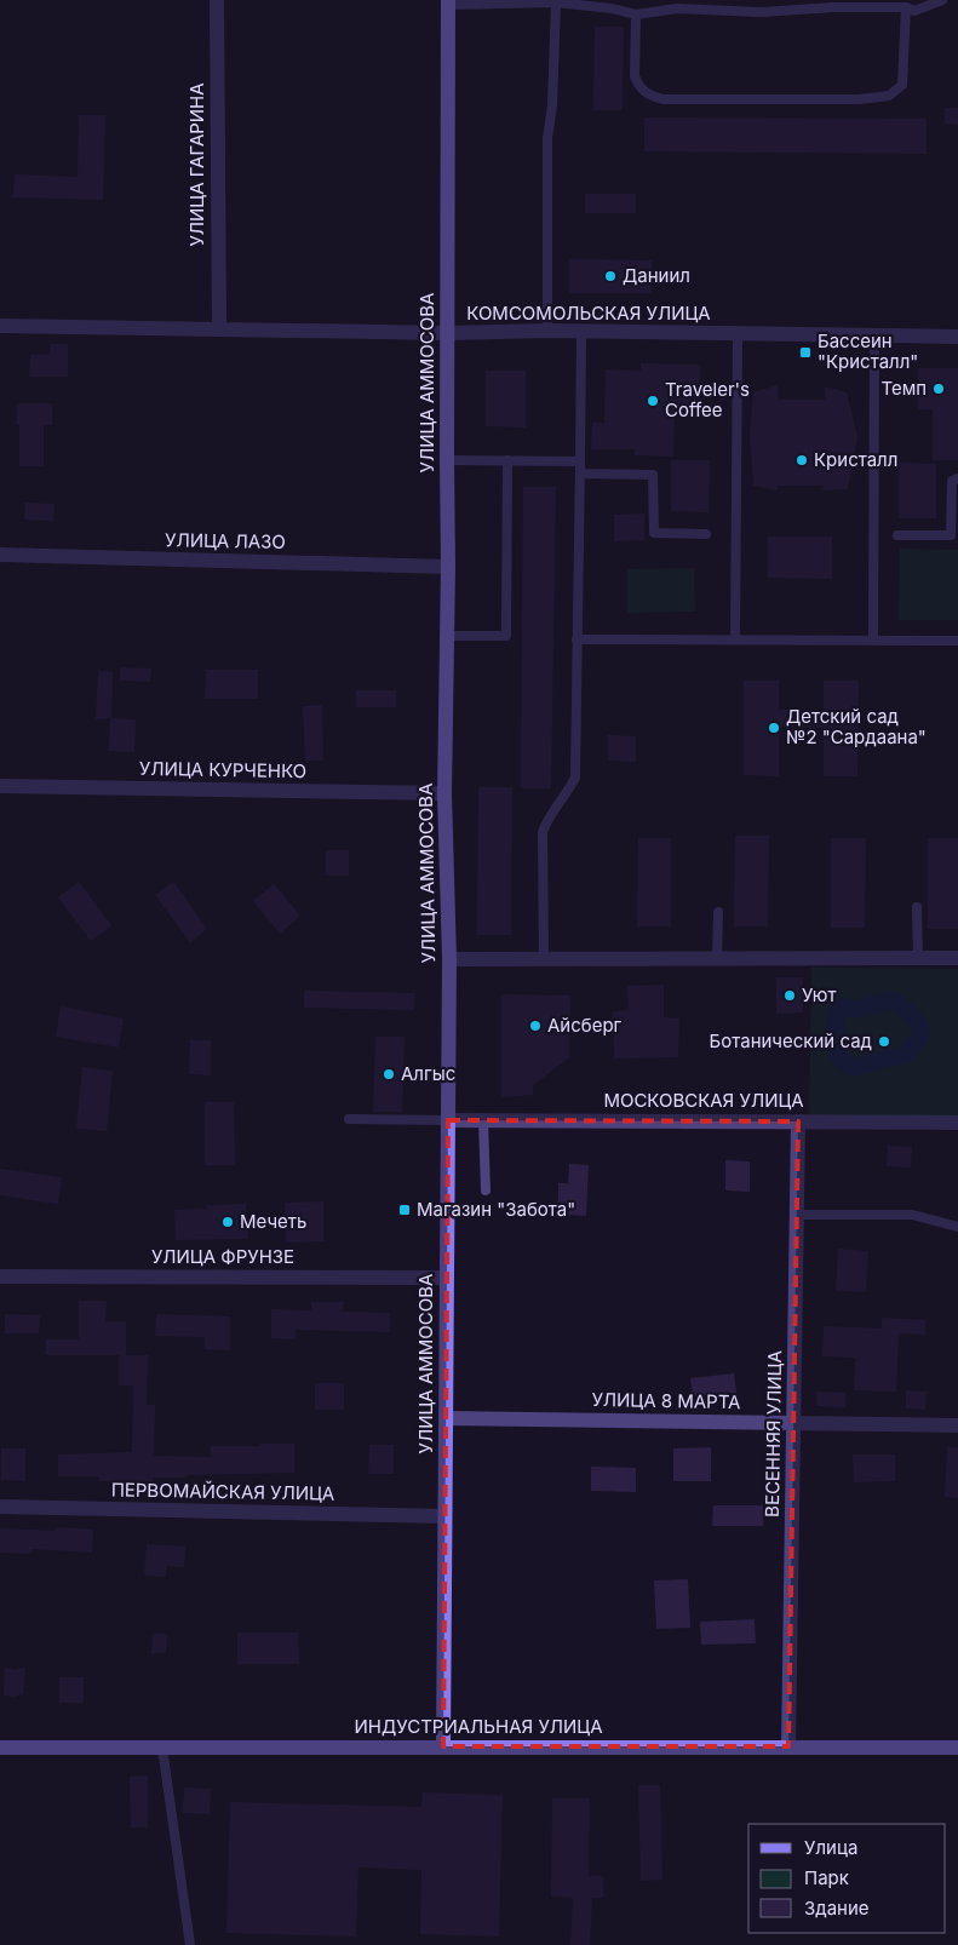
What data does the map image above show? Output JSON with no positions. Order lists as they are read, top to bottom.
{
  "streets": {
    "main road": ["УЛИЦА АММОСОВА", "ИНДУСТРИАЛЬНАЯ УЛИЦА"],
    "street": [
      "УЛИЦА ГАГАРИНА",
      "КОМСОМОЛЬСКАЯ УЛИЦА",
      "УЛИЦА ЛАЗО",
      "УЛИЦА КУРЧЕНКО",
      "МОСКОВСКАЯ УЛИЦА",
      "УЛИЦА ФРУНЗЕ",
      "УЛИЦА 8 МАРТА",
      "ВЕСЕННЯЯ УЛИЦА",
      "ПЕРВОМАЙСКАЯ УЛИЦА"
    ]
  },
  "crossings": [
    ["УЛИЦА ГАГАРИНА", "КОМСОМОЛЬСКАЯ УЛИЦА"],
    ["КОМСОМОЛЬСКАЯ УЛИЦА", "УЛИЦА АММОСОВА"],
    ["УЛИЦА АММОСОВА", "УЛИЦА ЛАЗО"],
    ["УЛИЦА АММОСОВА", "УЛИЦА КУРЧЕНКО"],
    ["УЛИЦА АММОСОВА", "МОСКОВСКАЯ УЛИЦА"],
    ["УЛИЦА АММОСОВА", "УЛИЦА ФРУНЗЕ"],
    ["УЛИЦА АММОСОВА", "УЛИЦА 8 МАРТА"],
    ["УЛИЦА АММОСОВА", "ПЕРВОМАЙСКАЯ УЛИЦА"],
    ["УЛИЦА АММОСОВА", "ИНДУСТРИАЛЬНАЯ УЛИЦА"],
    ["МОСКОВСКАЯ УЛИЦА", "ВЕСЕННЯЯ УЛИЦА"],
    ["УЛИЦА 8 МАРТА", "ВЕСЕННЯЯ УЛИЦА"],
    ["ВЕСЕННЯЯ УЛИЦА", "ИНДУСТРИАЛЬНАЯ УЛИЦА"]
  ],
  "places": {
    "other": [
      "Даниил",
      "Темп",
      "Traveler's Coffee",
      "Кристалл",
      "Детский сад №2 \"Сардаана\"",
      "Уют",
      "Айсберг",
      "Ботанический сад",
      "Алгыс",
      "Мечеть"
    ],
    "transit": ["Бассеин \"Кристалл\"", "Магазин \"Забота\""]
  },
  "legend": ["Улица", "Парк", "Здание"]
}
